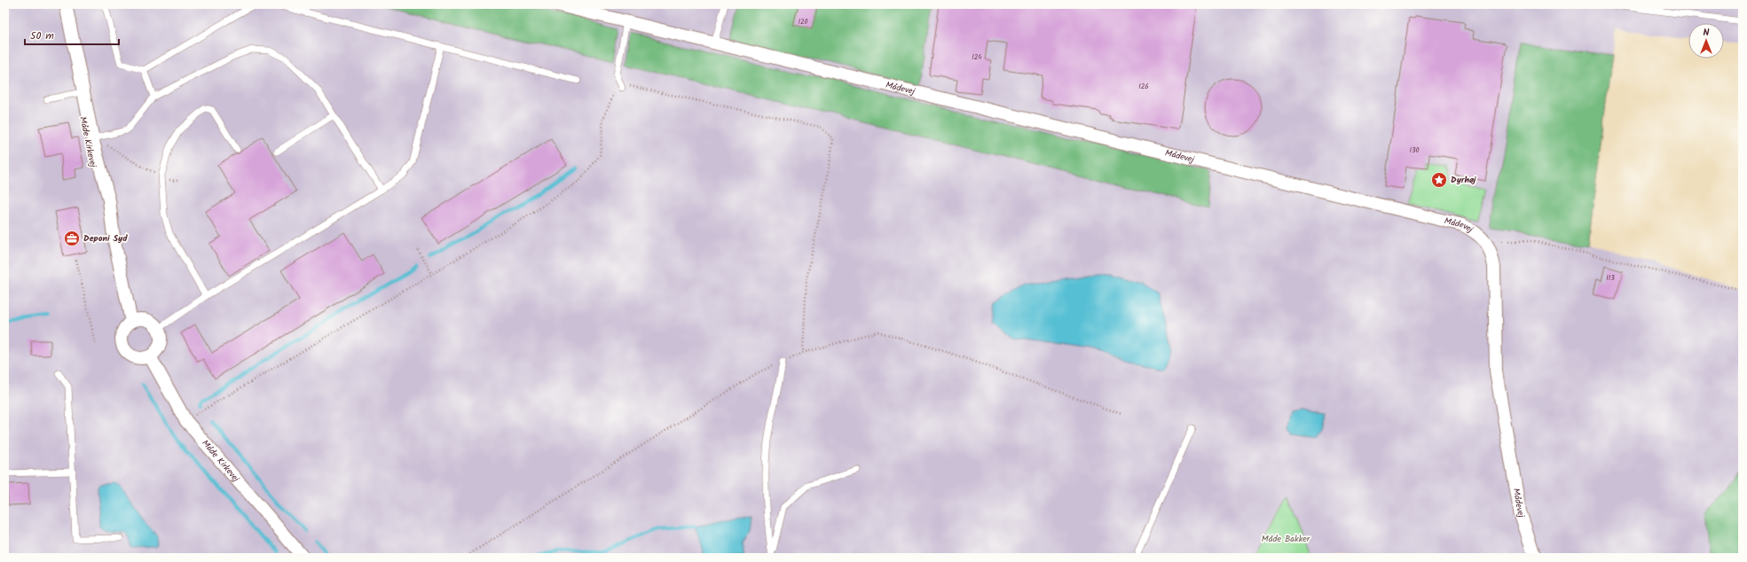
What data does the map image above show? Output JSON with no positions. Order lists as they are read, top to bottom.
{
  "streets": {
    "street": ["Mådevej", "Måde Kirkevej"]
  },
  "parks": ["Måde Bakker"],
  "places": {
    "place": ["Dyrhøj"],
    "office": ["Deponi Syd"]
  },
  "house_numbers": [
    "120",
    "124",
    "126",
    "130",
    "113"
  ],
  "scale_bar": "50 m",
  "north": "top"
}
